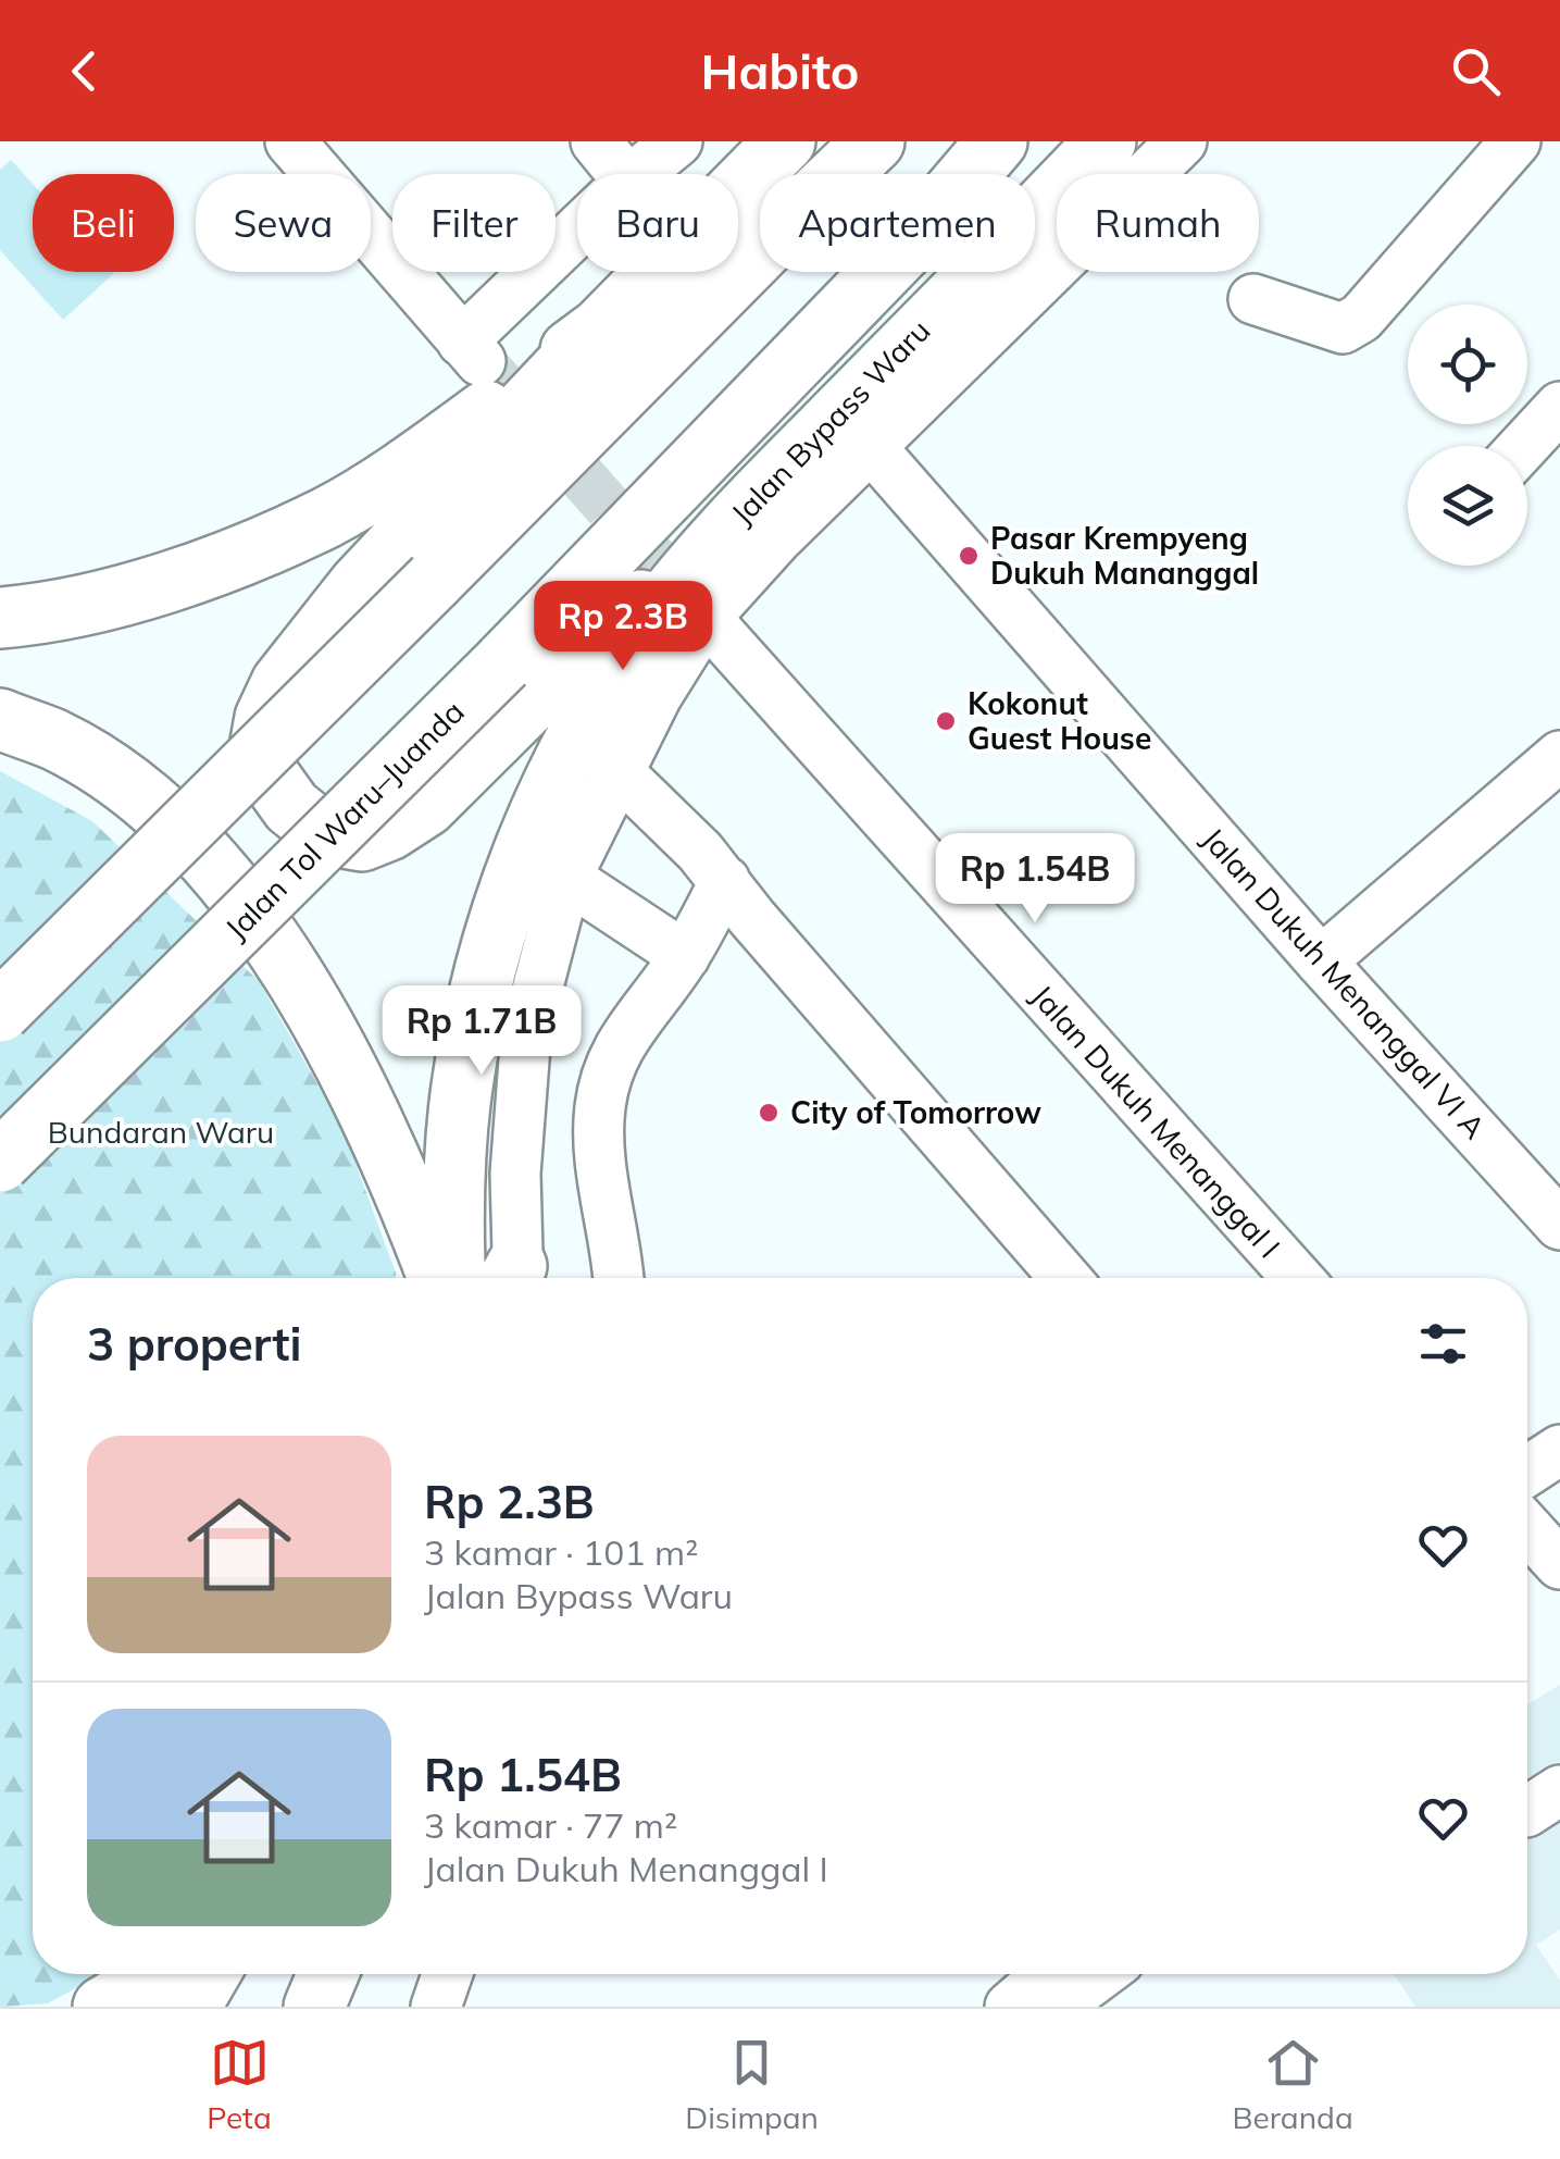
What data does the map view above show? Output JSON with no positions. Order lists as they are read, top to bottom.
{
  "streets": {
    "highway": ["Jalan Bypass Waru", "Jalan Tol Waru–Juanda"],
    "street": ["Jalan Dukuh Menanggal VI A", "Jalan Dukuh Menanggal I"]
  },
  "parks": ["Bundaran Waru"],
  "places": ["Pasar Krempyeng Dukuh Mananggal", "Kokonut Guest House", "City of Tomorrow"],
  "page": {
    "header": "Habito",
    "chip": [
      "Beli",
      "Sewa",
      "Filter",
      "Baru",
      "Apartemen",
      "Rumah"
    ],
    "price": ["Rp 2.3B", "Rp 1.54B", "Rp 1.71B"],
    "heading": "3 properti",
    "list": [
      {
        "name": "Rp 2.3B",
        "note": "3 kamar · 101 m² · Jalan Bypass Waru"
      },
      {
        "name": "Rp 1.54B",
        "note": "3 kamar · 77 m² · Jalan Dukuh Menanggal I"
      }
    ],
    "tabs": ["Peta", "Disimpan", "Beranda"]
  }
}
